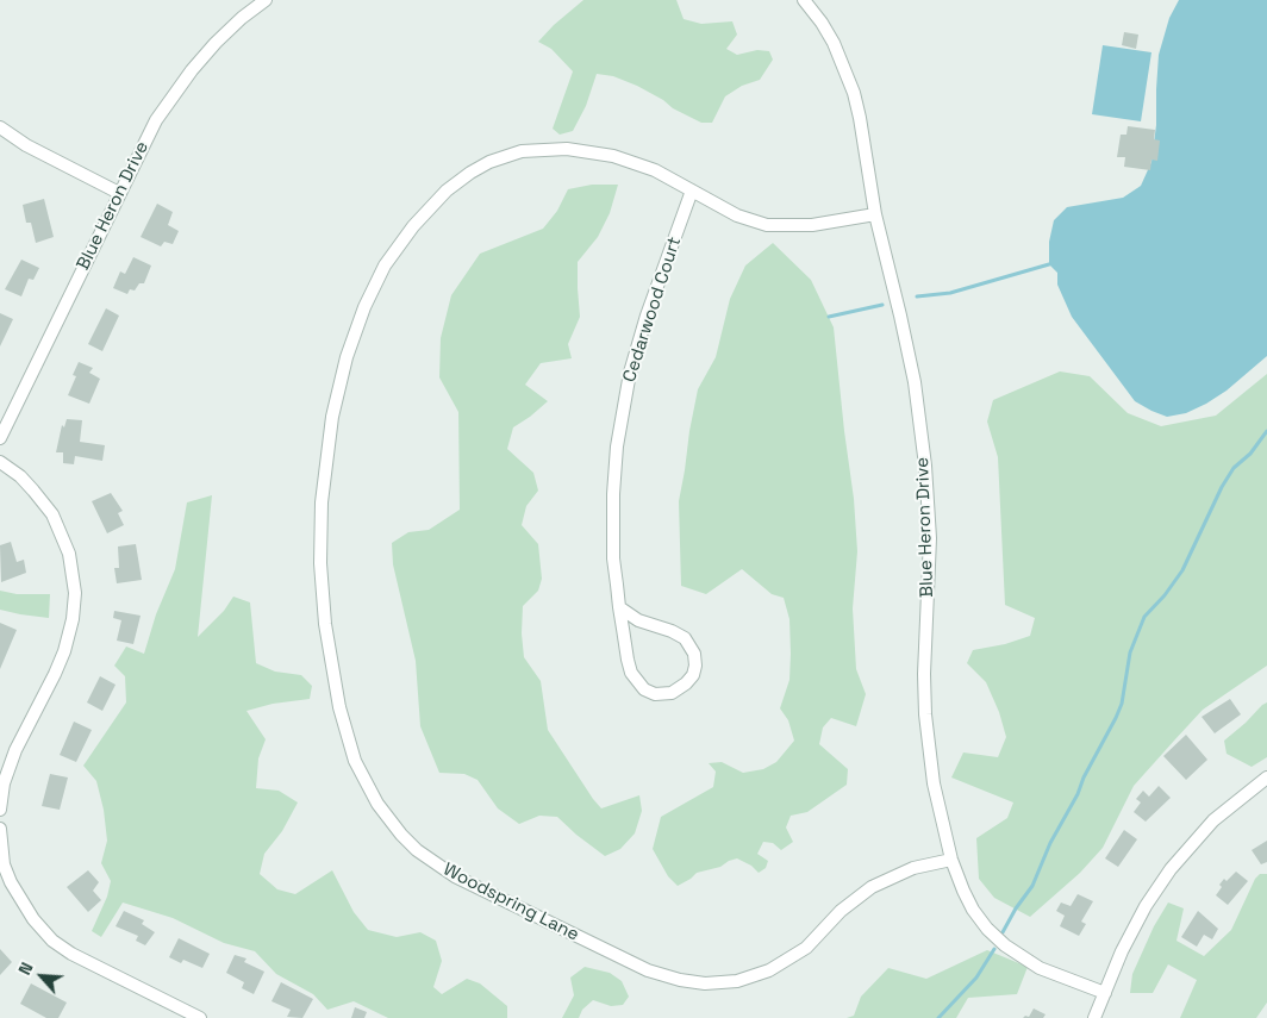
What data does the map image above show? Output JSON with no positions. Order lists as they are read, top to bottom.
{
  "streets": {
    "street": ["Blue Heron Drive", "Cedarwood Court", "Woodspring Lane"]
  },
  "crossings": [
    ["Blue Heron Drive", "Woodspring Lane"],
    ["Cedarwood Court", "Woodspring Lane"]
  ],
  "north": "top left"
}
